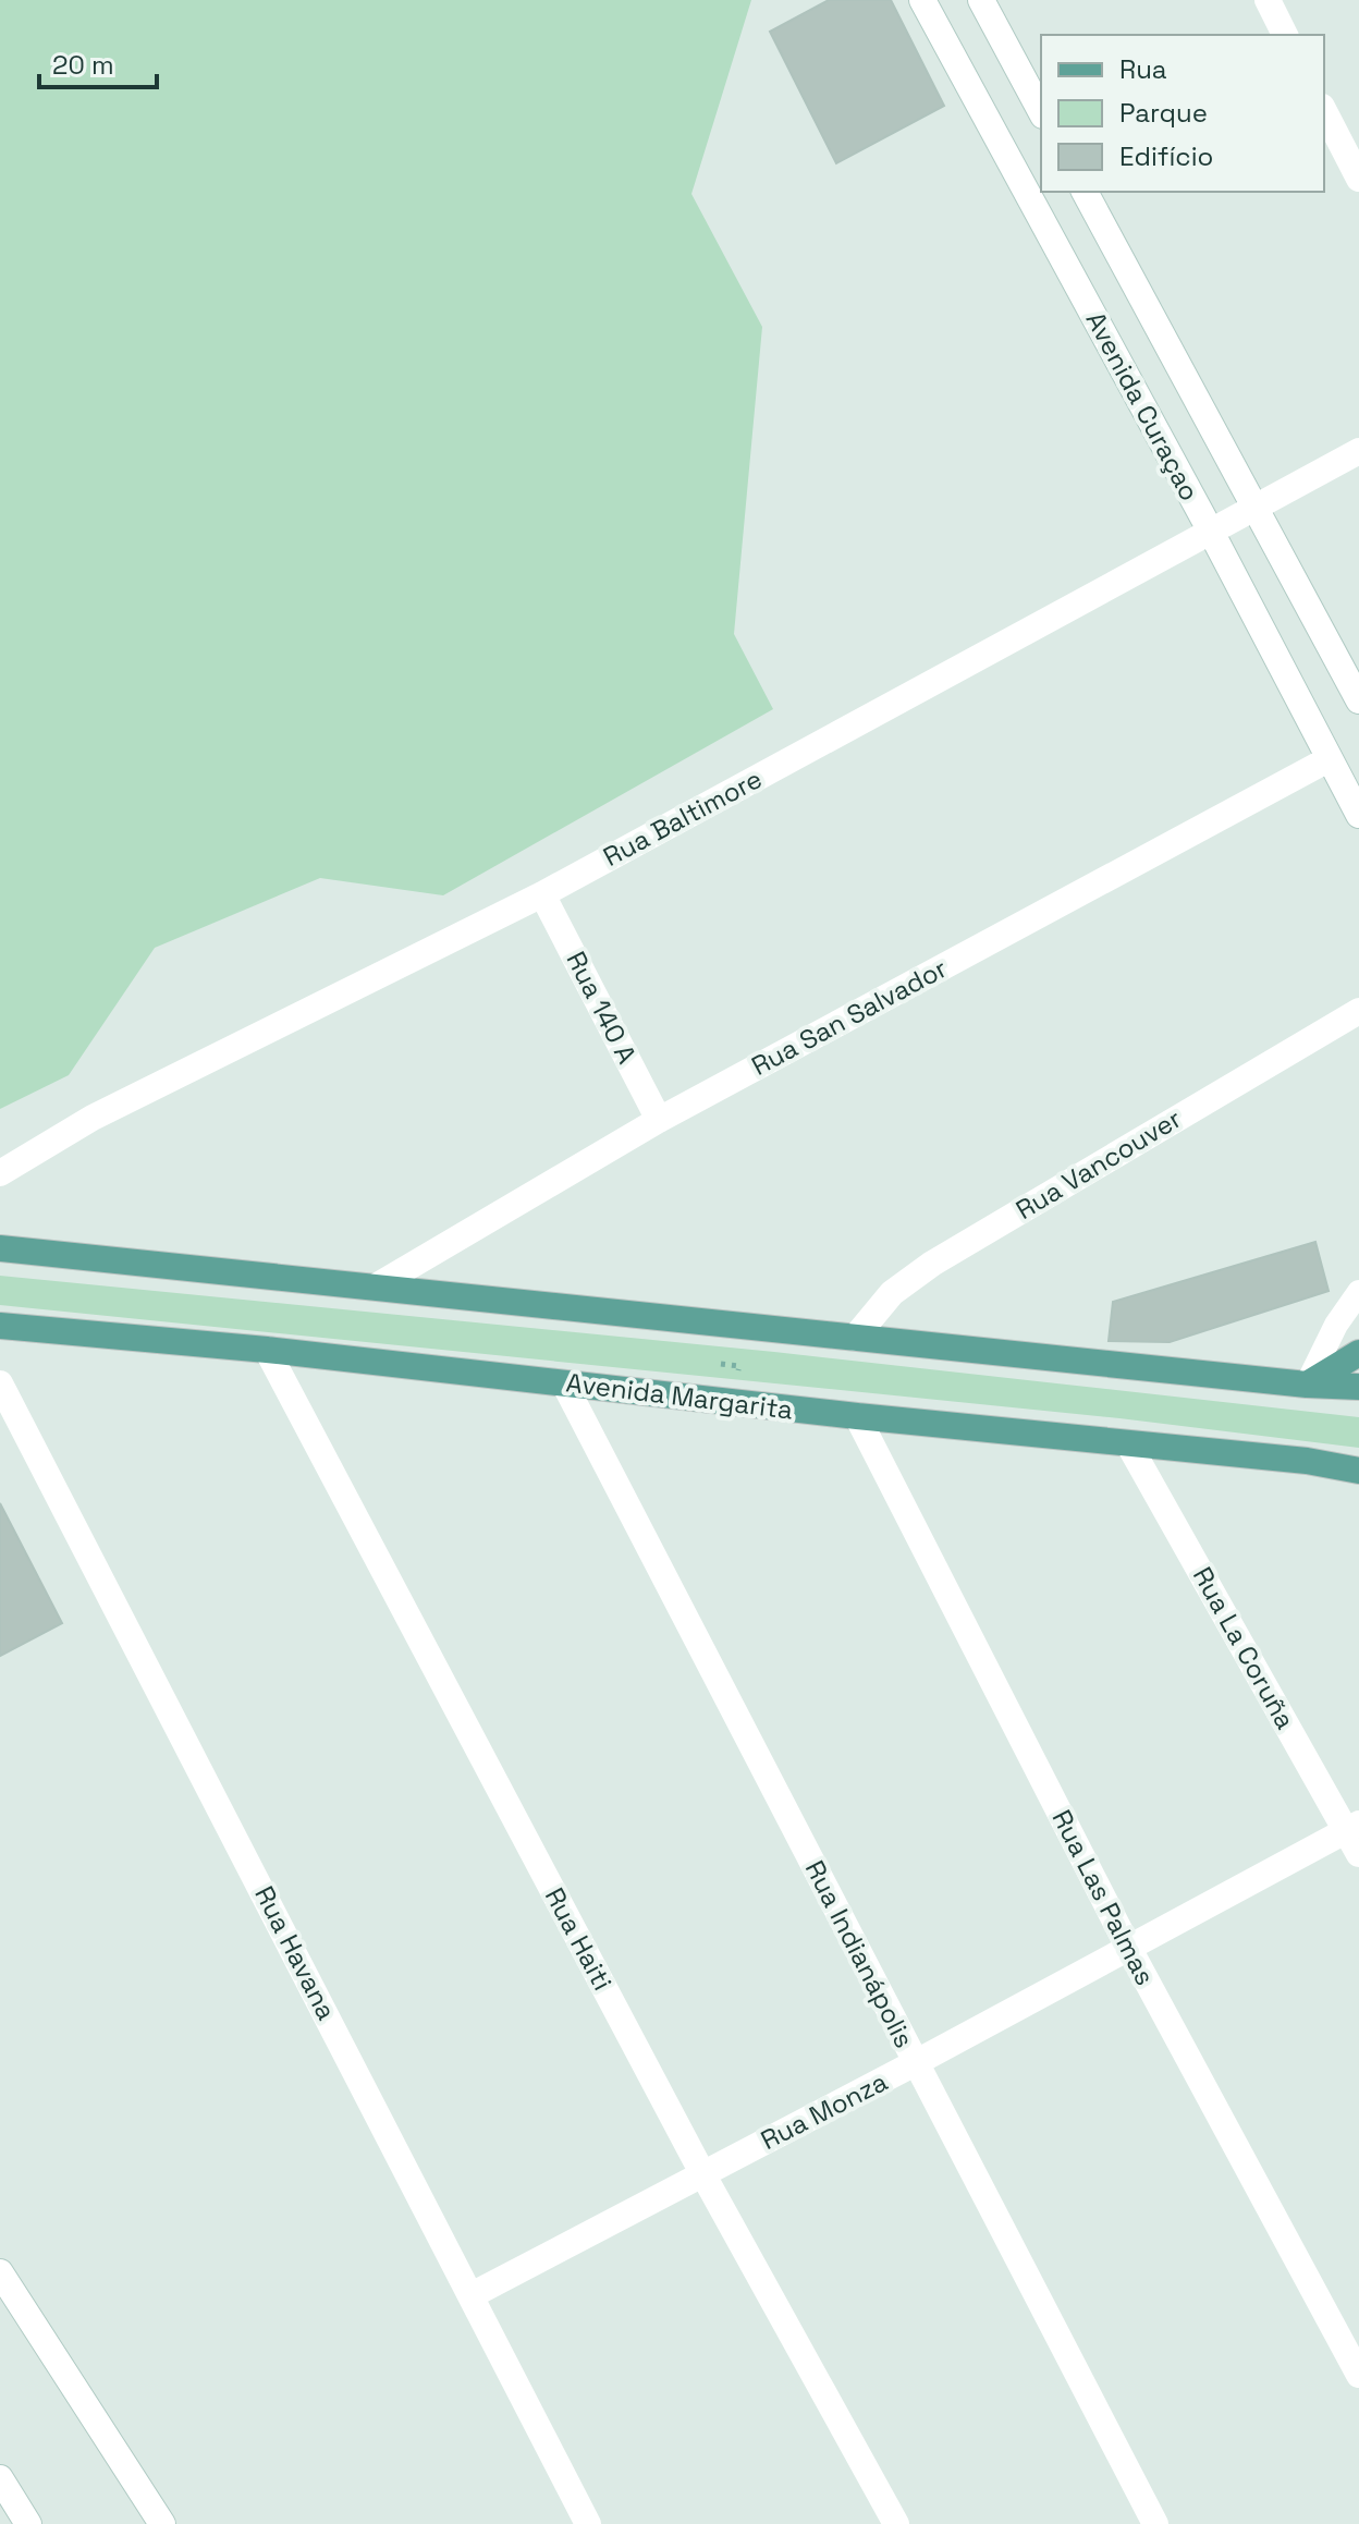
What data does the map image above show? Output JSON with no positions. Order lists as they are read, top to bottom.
{
  "streets": {
    "main road": ["Avenida Margarita"],
    "street": [
      "Avenida Curaçao",
      "Rua Baltimore",
      "Rua 140 A",
      "Rua San Salvador",
      "Rua Vancouver",
      "Rua La Coruña",
      "Rua Las Palmas",
      "Rua Haiti",
      "Rua Havana",
      "Rua Indianápolis",
      "Rua Monza"
    ]
  },
  "crossings": [
    ["Avenida Curaçao", "Rua Baltimore"],
    ["Avenida Curaçao", "Rua San Salvador"],
    ["Rua Baltimore", "Rua 140 A"],
    ["Rua 140 A", "Rua San Salvador"],
    ["Avenida Margarita", "Rua La Coruña"],
    ["Avenida Margarita", "Rua Las Palmas"],
    ["Avenida Margarita", "Rua Haiti"],
    ["Avenida Margarita", "Rua Indianápolis"],
    ["Rua La Coruña", "Rua Monza"],
    ["Rua Las Palmas", "Rua Monza"],
    ["Rua Haiti", "Rua Monza"],
    ["Rua Havana", "Rua Monza"],
    ["Rua Indianápolis", "Rua Monza"]
  ],
  "legend": ["Rua", "Parque", "Edifício"],
  "scale_bar": "20 m"
}
